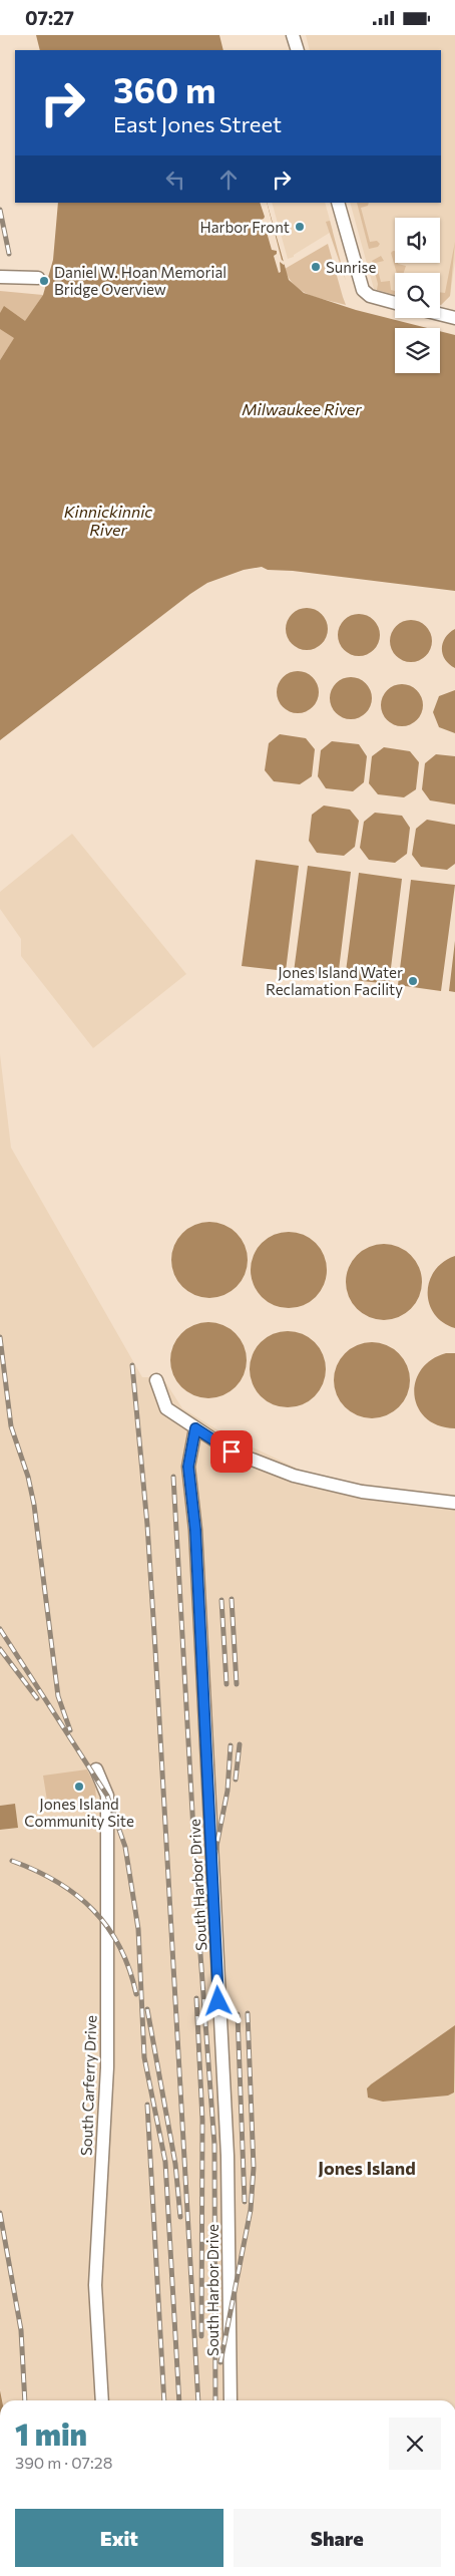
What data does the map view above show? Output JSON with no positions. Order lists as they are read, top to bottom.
{
  "streets": {
    "street": ["South Harbor Drive", "South Carferry Drive"]
  },
  "districts": ["Jones Island"],
  "water": ["Milwaukee River", "Kinnickinnic River"],
  "places": [
    "Harbor Front",
    "Sunrise",
    "Daniel W. Hoan Memorial Bridge Overview",
    "Jones Island Water Reclamation Facility",
    "Jones Island Community Site"
  ],
  "page": {
    "status": "07:27",
    "turn": ["360 m", "East Jones Street"],
    "heading": ["1 min", "390 m · 07:28"],
    "buttons": ["Exit", "Share"]
  }
}
